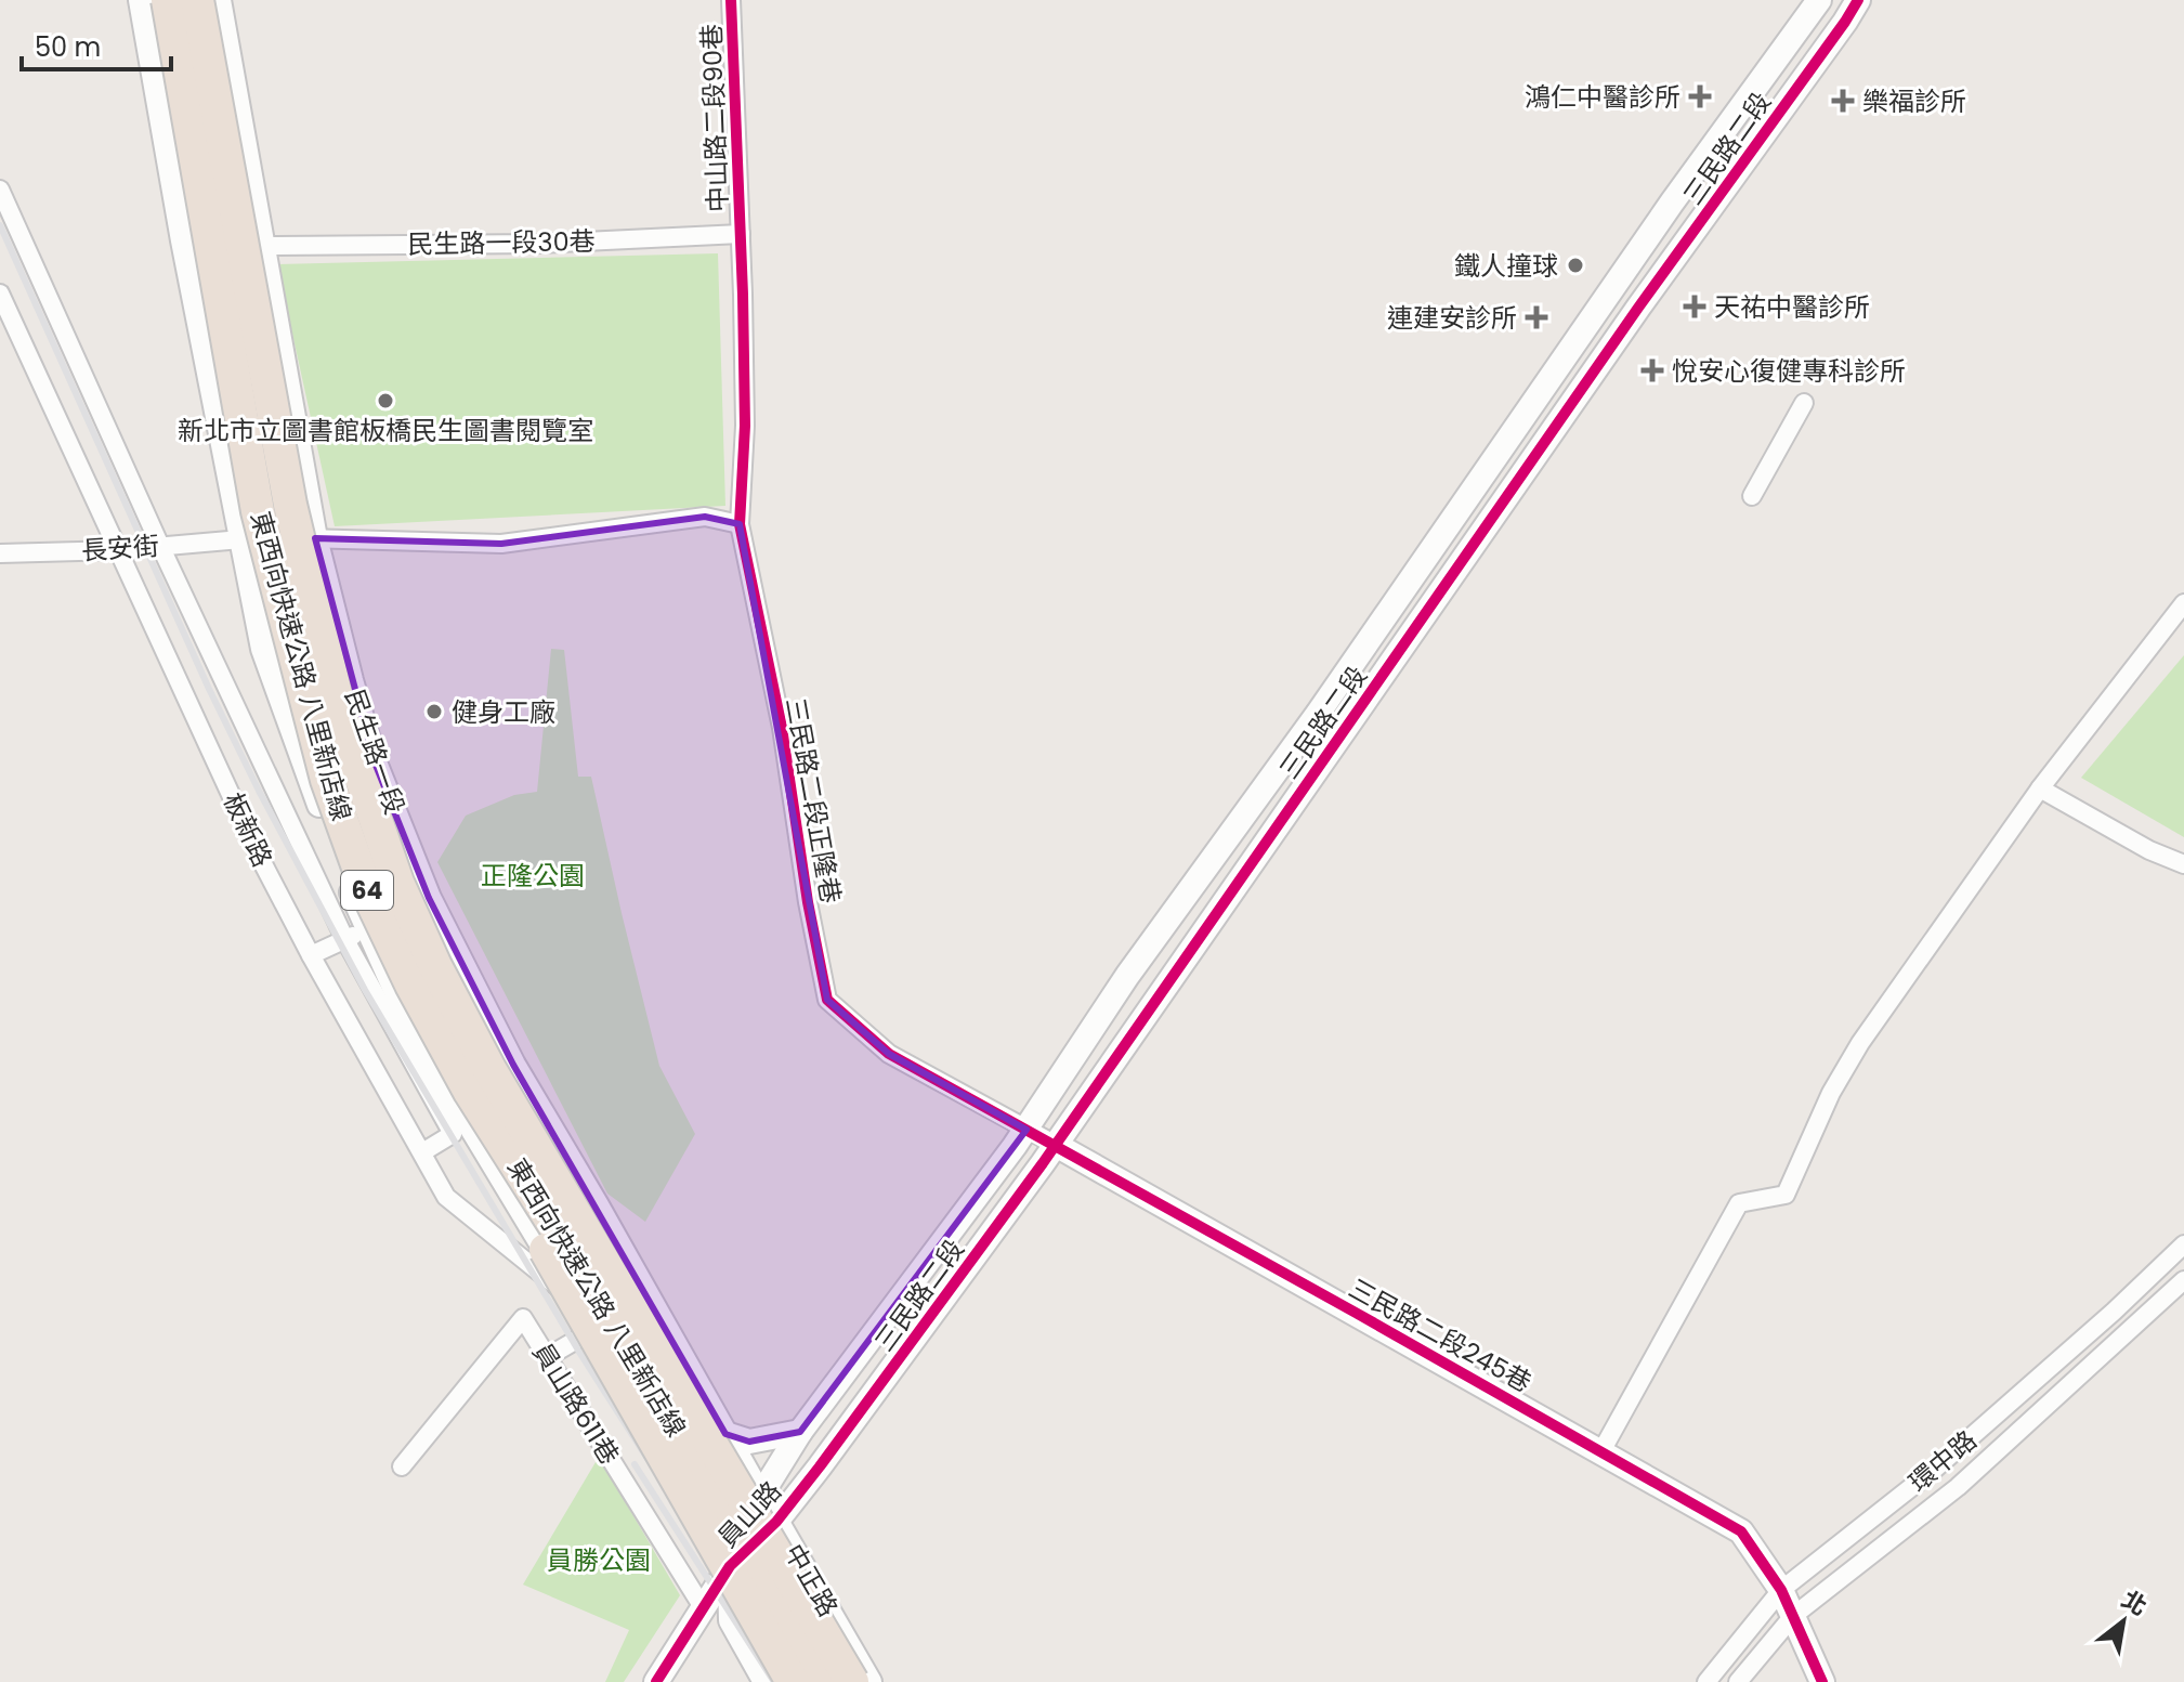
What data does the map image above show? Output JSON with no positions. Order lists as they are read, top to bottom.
{
  "streets": {
    "highway": ["東西向快速公路 八里新店線", "64"],
    "street": [
      "中山路二段90巷",
      "三民路二段",
      "民生路一段30巷",
      "長安街",
      "民生路一段",
      "三民路二段正隆巷",
      "板新路",
      "三民路二段245巷",
      "員山路611巷",
      "環中路",
      "員山路",
      "中正路"
    ]
  },
  "crossings": [
    ["中山路二段90巷", "民生路一段30巷"],
    ["中山路二段90巷", "三民路二段正隆巷"],
    ["三民路二段", "三民路二段正隆巷"],
    ["三民路二段", "三民路二段245巷"],
    ["三民路二段", "員山路"],
    ["三民路二段", "中正路"],
    ["民生路一段30巷", "民生路一段"],
    ["民生路一段30巷", "三民路二段正隆巷"],
    ["長安街", "民生路一段"],
    ["長安街", "板新路"],
    ["東西向快速公路 八里新店線", "中正路"],
    ["民生路一段", "中正路"],
    ["三民路二段正隆巷", "三民路二段245巷"],
    ["三民路二段245巷", "環中路"],
    ["員山路611巷", "員山路"],
    ["員山路", "中正路"]
  ],
  "parks": ["正隆公園", "員勝公園"],
  "places": {
    "health": [
      "鴻仁中醫診所",
      "樂福診所",
      "天祐中醫診所",
      "連建安診所",
      "悅安心復健專科診所"
    ],
    "other": ["鐵人撞球", "新北市立圖書館板橋民生圖書閱覽室", "健身工廠"]
  },
  "scale_bar": "50 m",
  "north": "top right"
}
